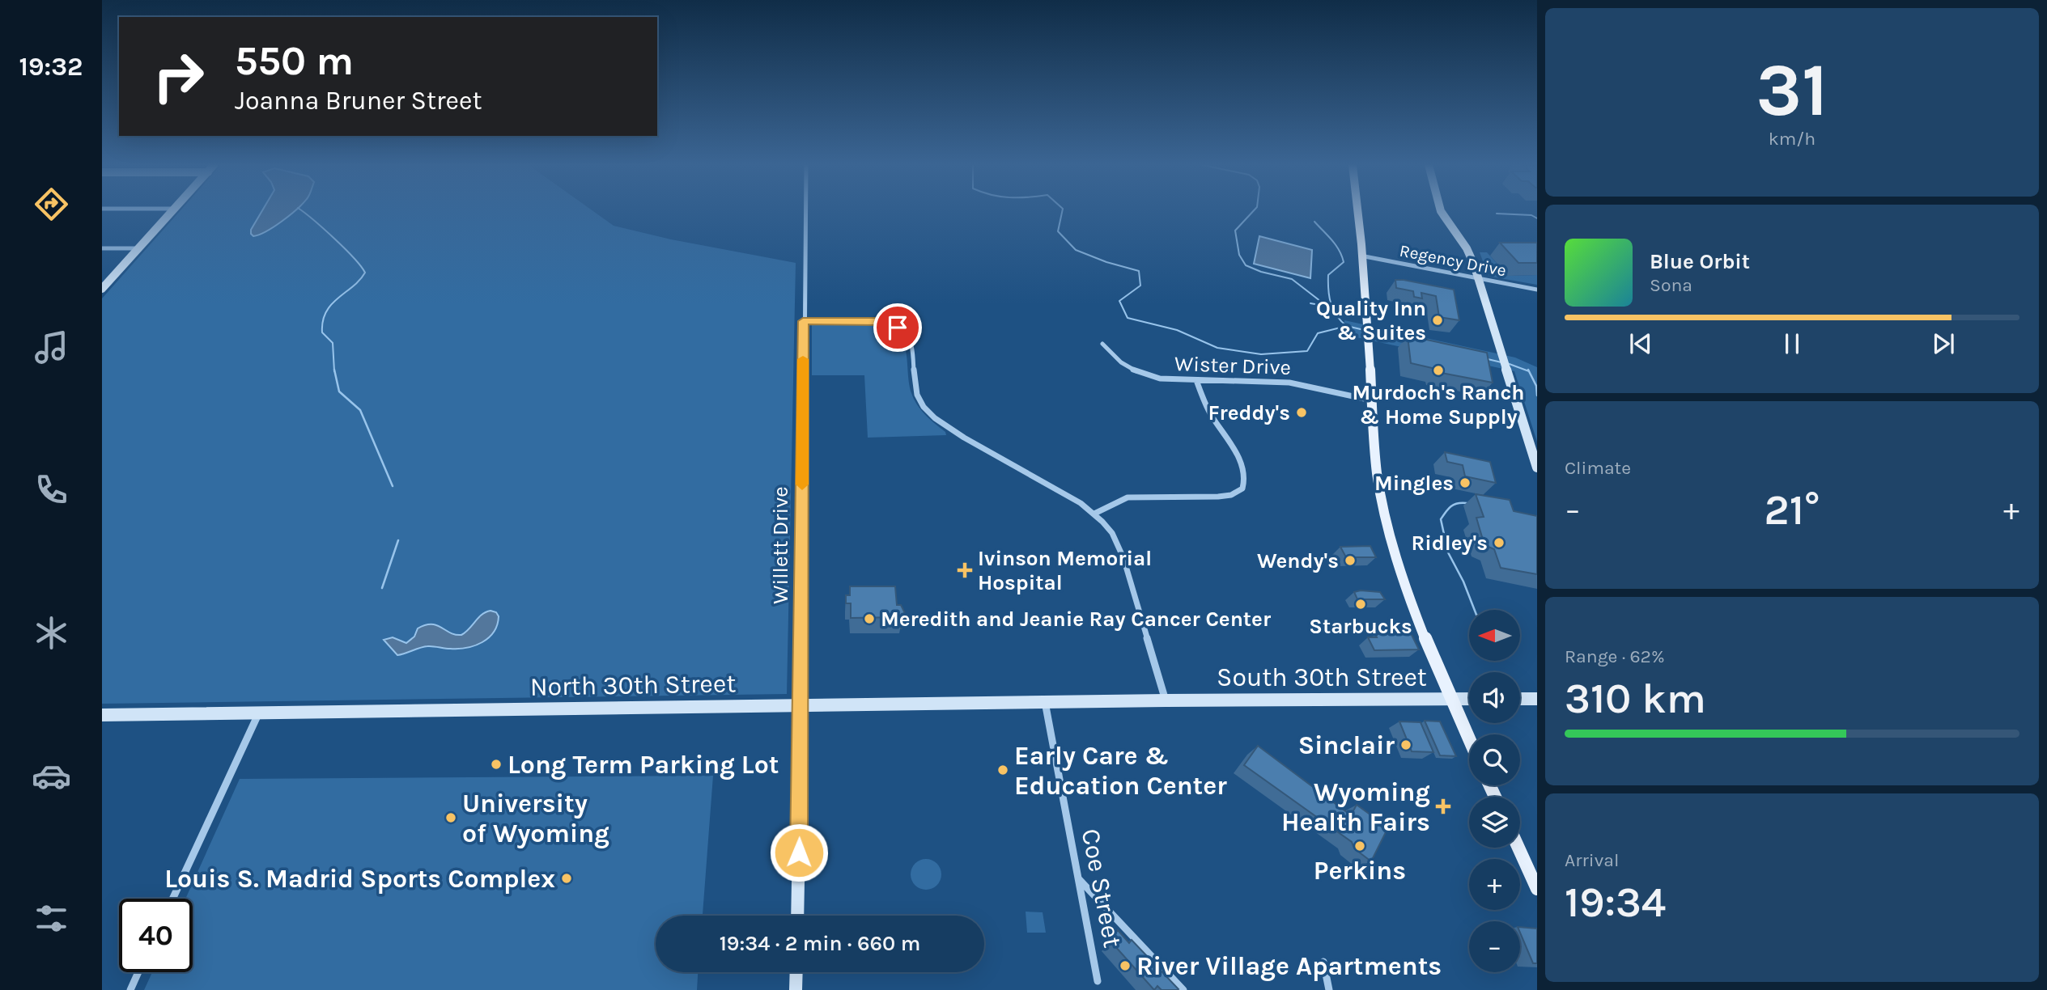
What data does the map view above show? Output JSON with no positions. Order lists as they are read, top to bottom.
{
  "streets": {
    "main road": ["South 30th Street", "North 30th Street"],
    "street": [
      "Regency Drive",
      "Wister Drive",
      "Willett Drive",
      "Coe Street"
    ]
  },
  "crossings": [
    ["Willett Drive", "North 30th Street"],
    ["South 30th Street", "North 30th Street"],
    ["North 30th Street", "Coe Street"]
  ],
  "places": {
    "other": [
      "Quality Inn & Suites",
      "Murdoch's Ranch & Home Supply",
      "Freddy's",
      "Mingles",
      "Ridley's",
      "Wendy's",
      "Starbucks",
      "Meredith and Jeanie Ray Cancer Center",
      "Sinclair",
      "Long Term Parking Lot",
      "Early Care & Education Center",
      "University of Wyoming",
      "Perkins",
      "Louis S. Madrid Sports Complex",
      "River Village Apartments"
    ],
    "health": ["Ivinson Memorial Hospital", "Wyoming Health Fairs"]
  },
  "north": "left",
  "page": {
    "tabs": "19:32",
    "tile": [
      ["31", "km/h"],
      "Climate",
      ["Range · 62%", "310 km"],
      ["Arrival", "19:34"]
    ],
    "turn": ["550 m", "Joanna Bruner Street"],
    "song": ["Blue Orbit", "Sona"],
    "heat": ["−", "21°", "+"],
    "map_buttons": ["+", "−"],
    "limit": "40",
    "trip": "19:34 · 2 min · 660 m"
  }
}
